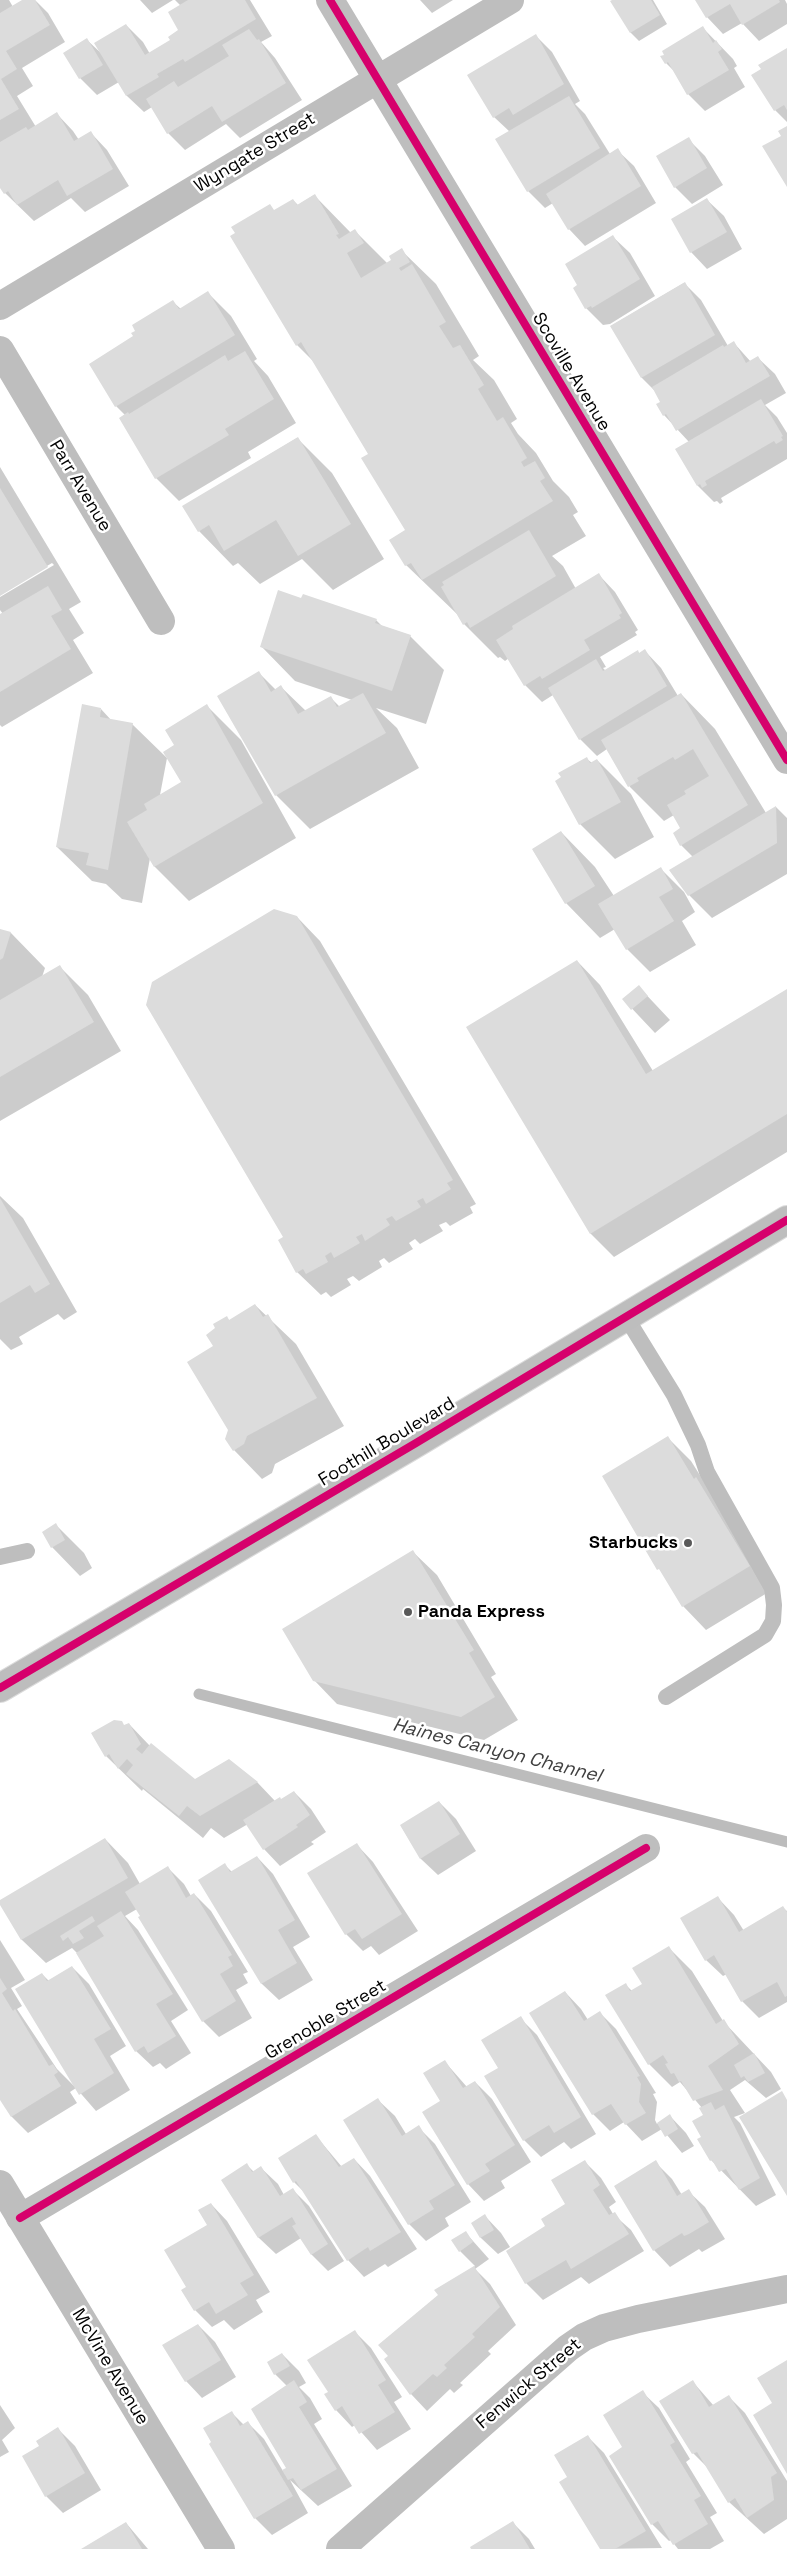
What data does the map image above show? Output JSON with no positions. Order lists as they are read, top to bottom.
{
  "streets": {
    "main road": ["Foothill Boulevard"],
    "street": [
      "Wyngate Street",
      "Scoville Avenue",
      "Parr Avenue",
      "Grenoble Street",
      "McVine Avenue",
      "Fenwick Street"
    ]
  },
  "crossings": [
    ["Wyngate Street", "Scoville Avenue"],
    ["Grenoble Street", "McVine Avenue"]
  ],
  "water": ["Haines Canyon Channel"],
  "places": ["Starbucks", "Panda Express"]
}
